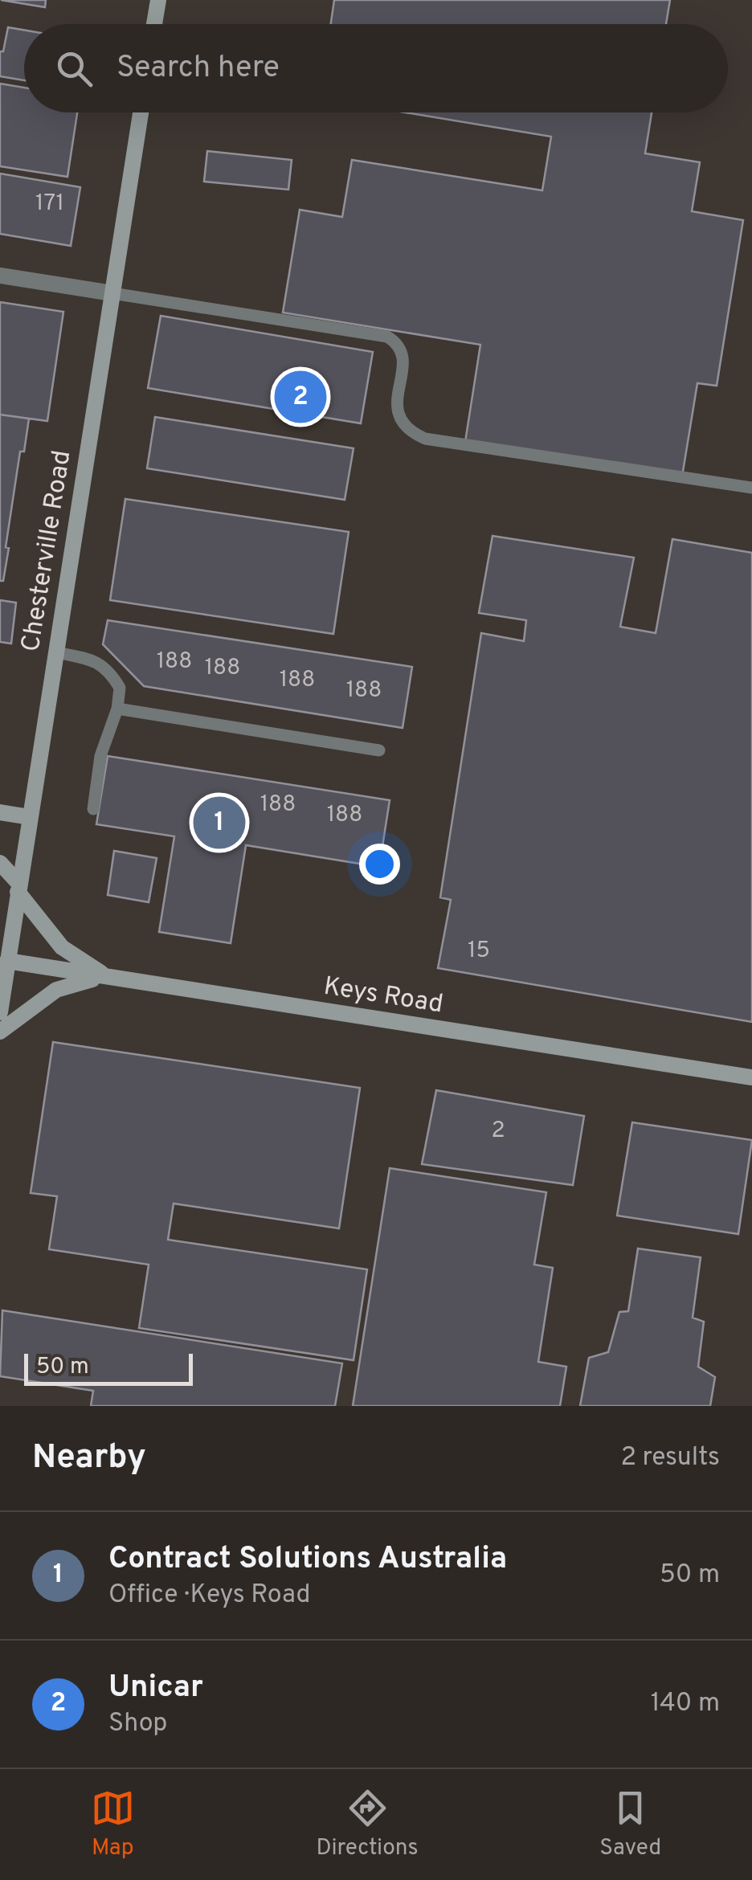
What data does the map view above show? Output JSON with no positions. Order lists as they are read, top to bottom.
{
  "streets": {
    "main road": ["Chesterville Road", "Keys Road"]
  },
  "crossings": [
    ["Chesterville Road", "Keys Road"]
  ],
  "house_numbers": [
    "171",
    "188",
    "188",
    "188",
    "188",
    "188",
    "188",
    "15",
    "2"
  ],
  "scale_bar": "50 m",
  "page": {
    "search": "Search here",
    "pins": ["2", "1"],
    "scale": "50 m",
    "heading": ["Nearby", "2 results"],
    "list": [
      {
        "mark": "1",
        "name": "Contract Solutions Australia",
        "note": "Office · Keys Road",
        "value": "50 m"
      },
      {
        "mark": "2",
        "name": "Unicar",
        "note": "Shop",
        "value": "140 m"
      }
    ],
    "nav": ["Map", "Directions", "Saved"]
  }
}
